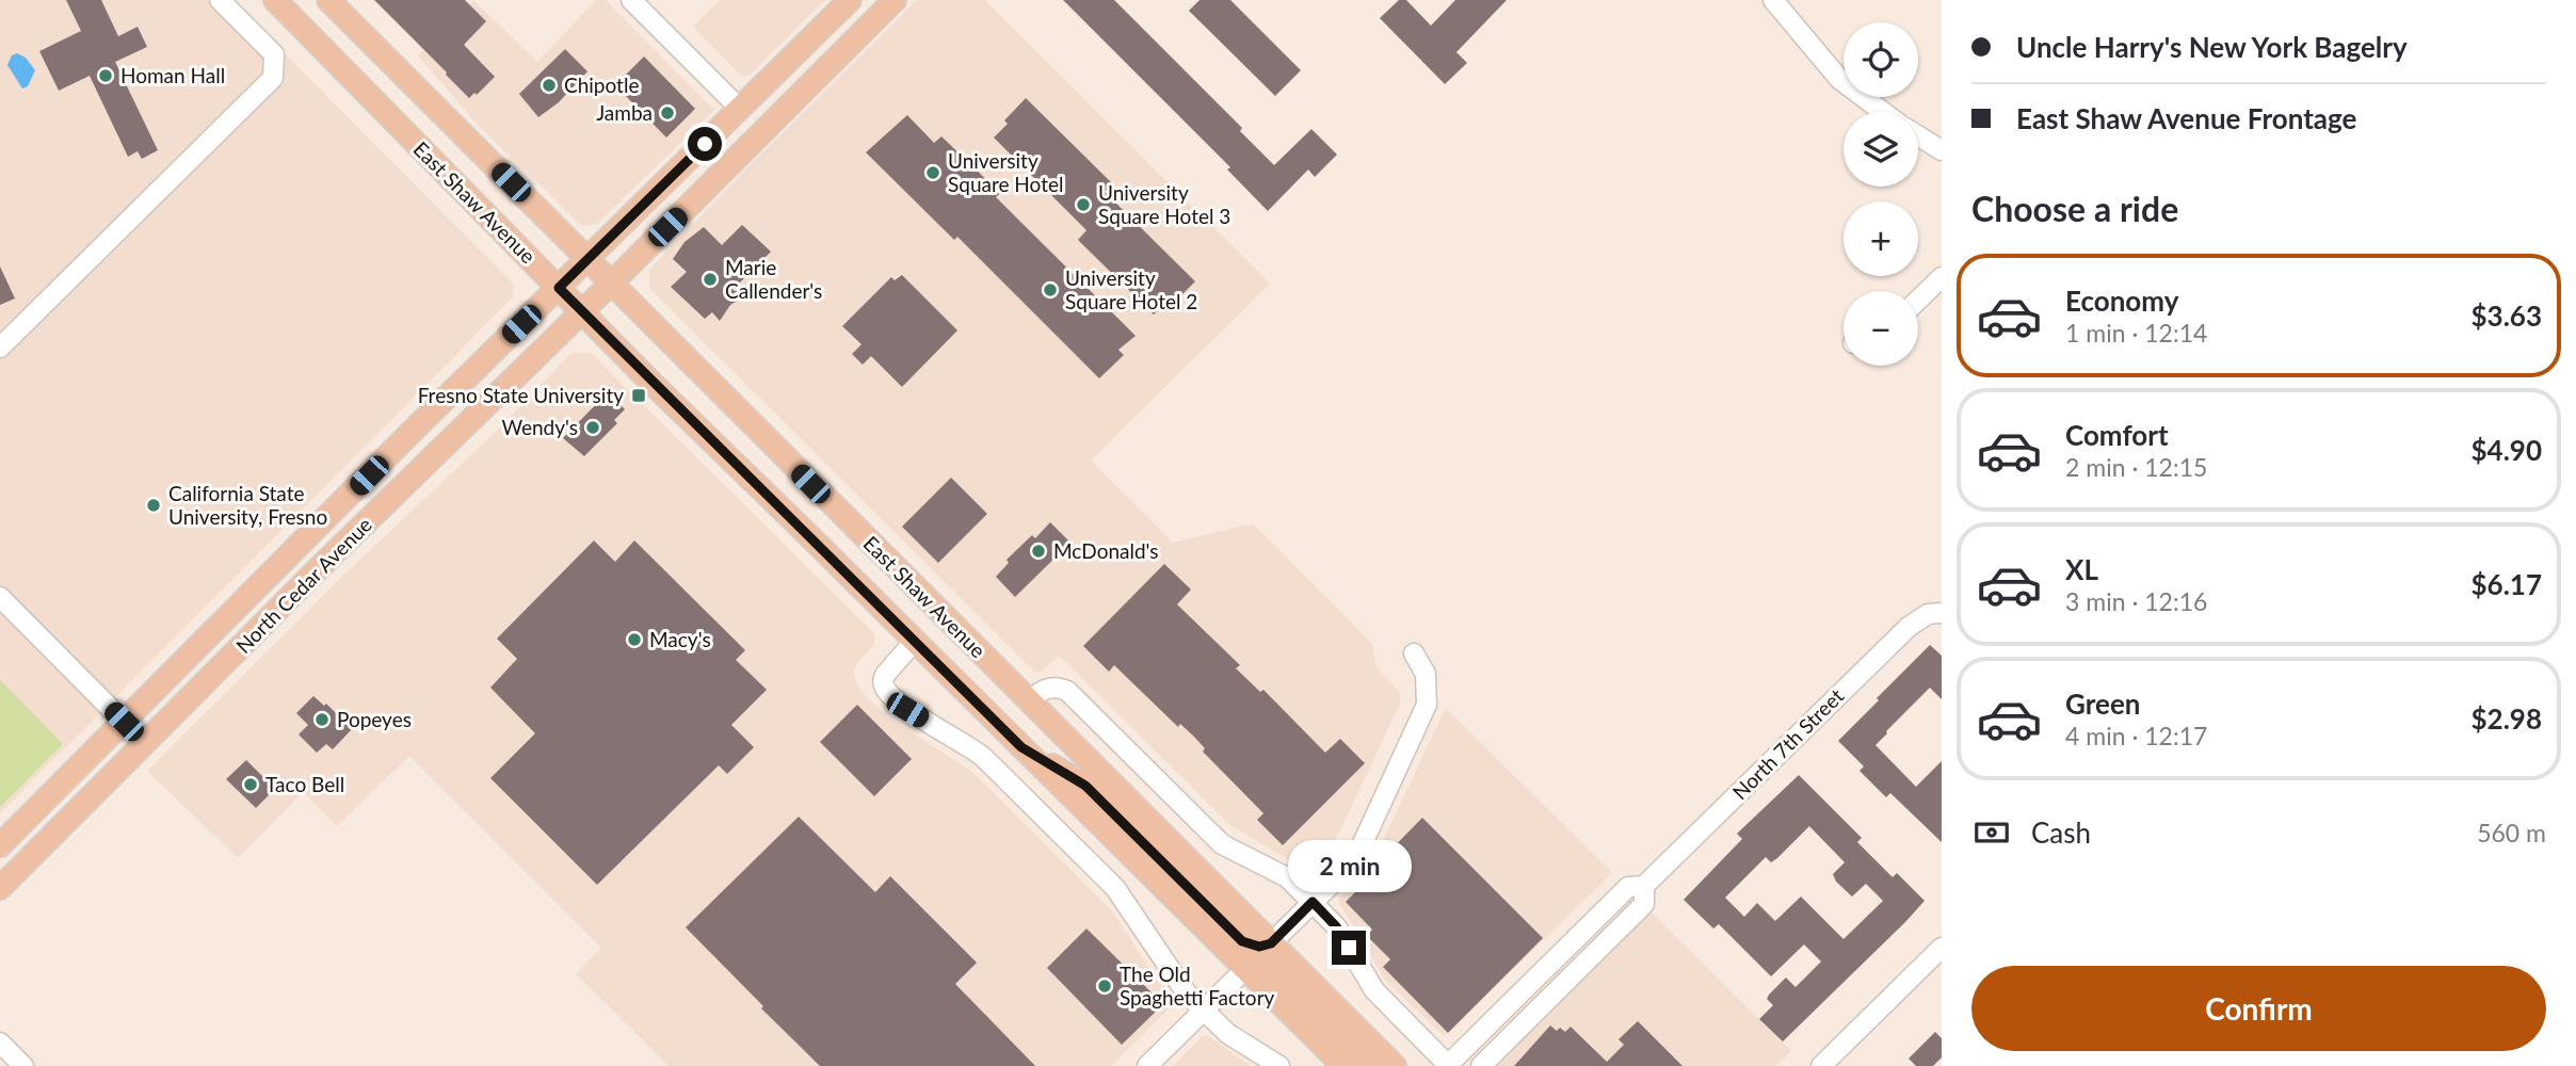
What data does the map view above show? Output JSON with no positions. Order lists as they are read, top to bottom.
{
  "streets": {
    "main road": ["East Shaw Avenue", "North Cedar Avenue"],
    "street": ["North 7th Street"]
  },
  "crossings": [
    ["East Shaw Avenue", "North Cedar Avenue"]
  ],
  "places": {
    "other": [
      "Homan Hall",
      "Chipotle",
      "Jamba",
      "University Square Hotel",
      "University Square Hotel 3",
      "Marie Callender's",
      "University Square Hotel 2",
      "Wendy's",
      "California State University, Fresno",
      "McDonald's",
      "Macy's",
      "Popeyes",
      "Taco Bell",
      "The Old Spaghetti Factory"
    ],
    "transit": ["Fresno State University"]
  },
  "page": {
    "banner": ["Uncle Harry's New York Bagelry", "East Shaw Avenue Frontage"],
    "map_buttons": ["+", "−"],
    "heading": "Choose a ride",
    "list": [
      {
        "name": "Economy",
        "note": "1 min · 12:14",
        "value": "$3.63"
      },
      {
        "name": "Comfort",
        "note": "2 min · 12:15",
        "value": "$4.90"
      },
      {
        "name": "XL",
        "note": "3 min · 12:16",
        "value": "$6.17"
      },
      {
        "name": "Green",
        "note": "4 min · 12:17",
        "value": "$2.98"
      }
    ],
    "pay": ["Cash", "560 m"],
    "bubble": "2 min",
    "buttons": "Confirm"
  }
}
